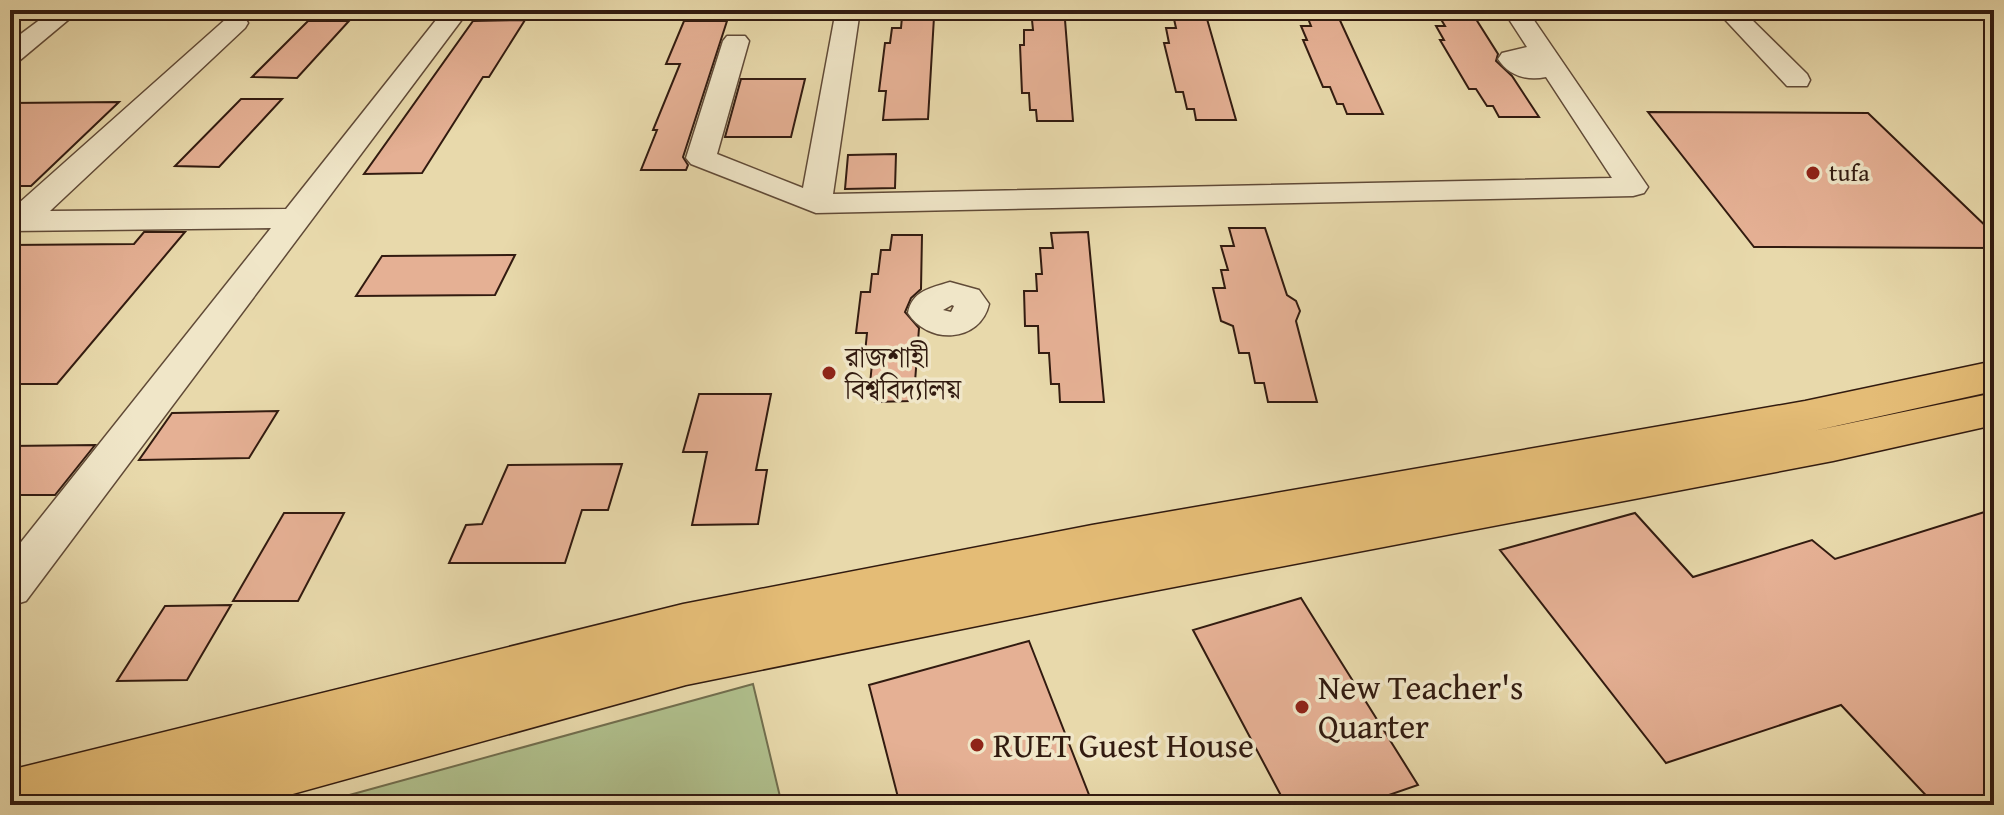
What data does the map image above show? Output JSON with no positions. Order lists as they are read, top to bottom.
{
  "places": [
    "tufa",
    "রাজশাহী বিশ্ববিদ্যালয়",
    "New Teacher's Quarter",
    "RUET Guest House"
  ]
}
